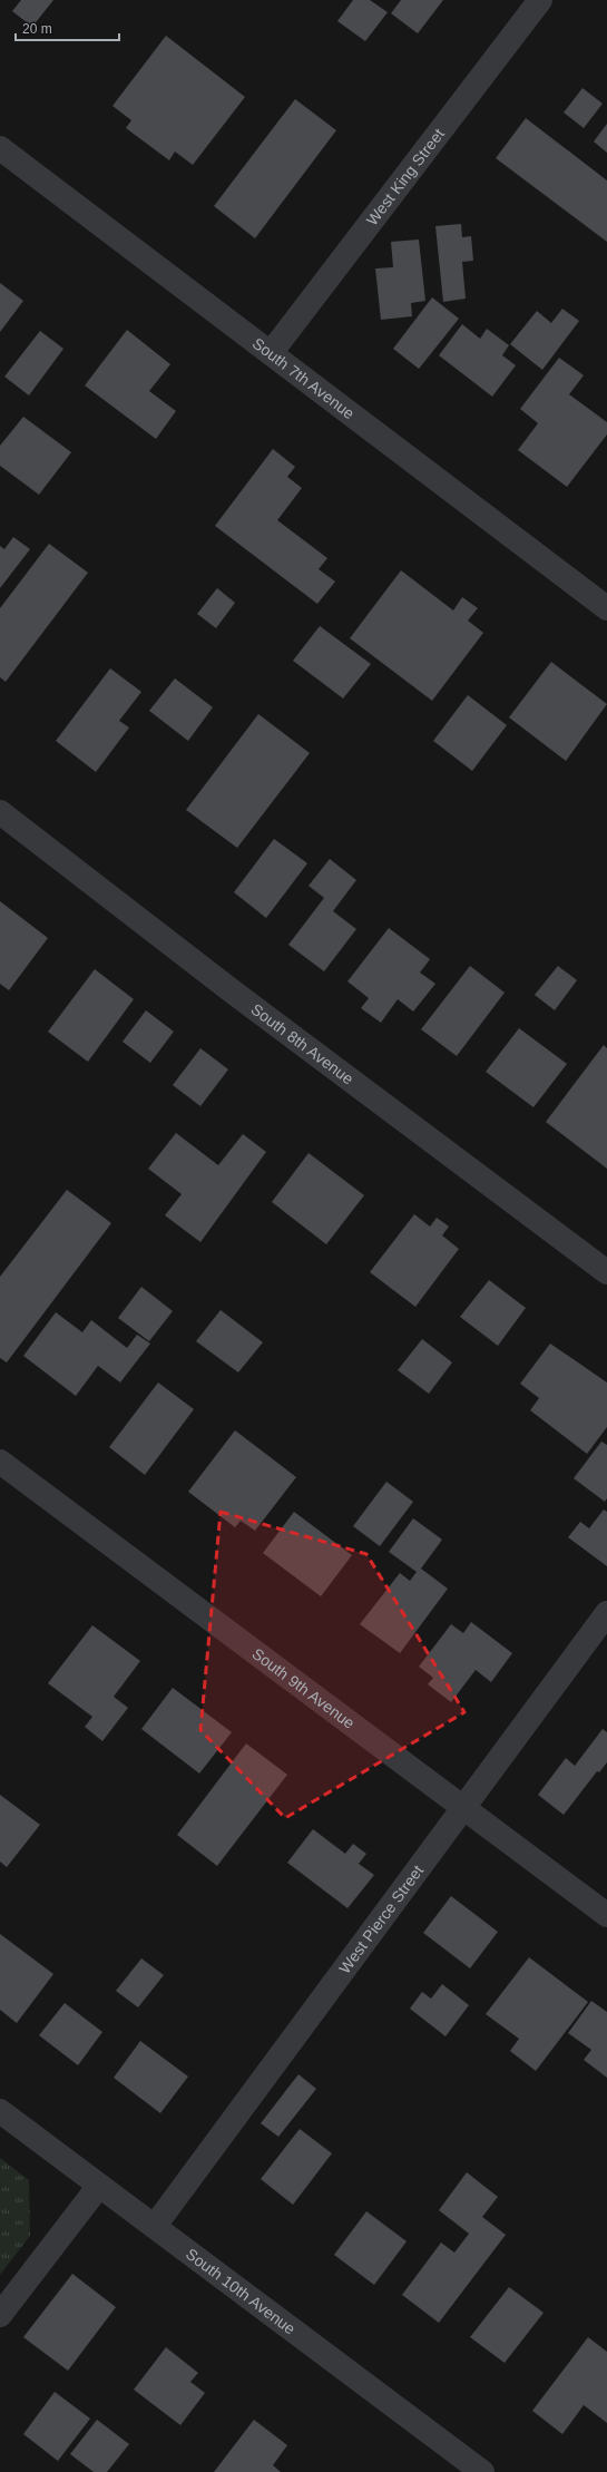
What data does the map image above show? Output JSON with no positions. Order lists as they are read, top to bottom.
{
  "streets": {
    "street": [
      "West King Street",
      "South 7th Avenue",
      "South 8th Avenue",
      "South 9th Avenue",
      "West Pierce Street",
      "South 10th Avenue"
    ]
  },
  "crossings": [
    ["West King Street", "South 7th Avenue"],
    ["South 9th Avenue", "West Pierce Street"],
    ["West Pierce Street", "South 10th Avenue"]
  ],
  "scale_bar": "20 m"
}
